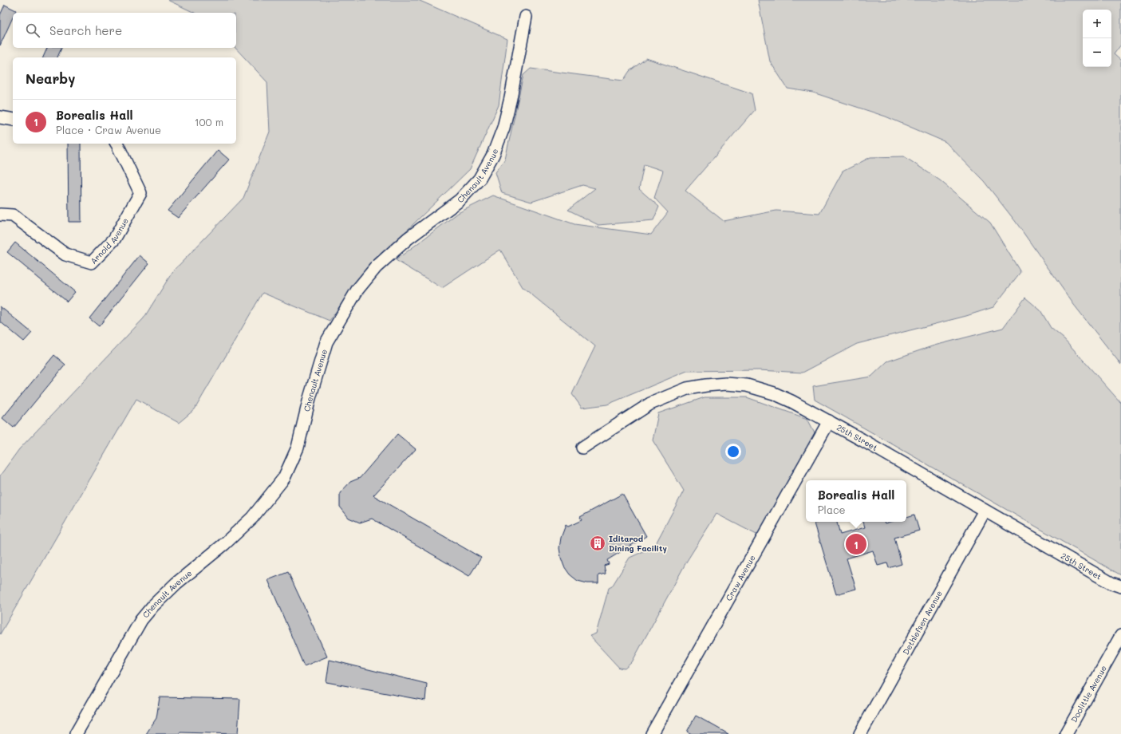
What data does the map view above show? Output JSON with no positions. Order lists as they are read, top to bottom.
{
  "streets": {
    "street": [
      "Chenault Avenue",
      "Arnold Avenue",
      "25th Street",
      "Craw Avenue",
      "Dethlefsen Avenue",
      "Doolittle Avenue"
    ]
  },
  "crossings": [
    ["25th Street", "Craw Avenue"],
    ["25th Street", "Dethlefsen Avenue"]
  ],
  "places": {
    "building": ["Iditarod Dining Facility"]
  },
  "page": {
    "map_buttons": ["+", "−"],
    "search": "Search here",
    "heading": "Nearby",
    "list": [
      {
        "mark": "1",
        "name": "Borealis Hall",
        "note": "Place · Craw Avenue",
        "value": "100 m"
      }
    ],
    "popup": ["Borealis Hall", "Place"],
    "pins": "1"
  }
}
